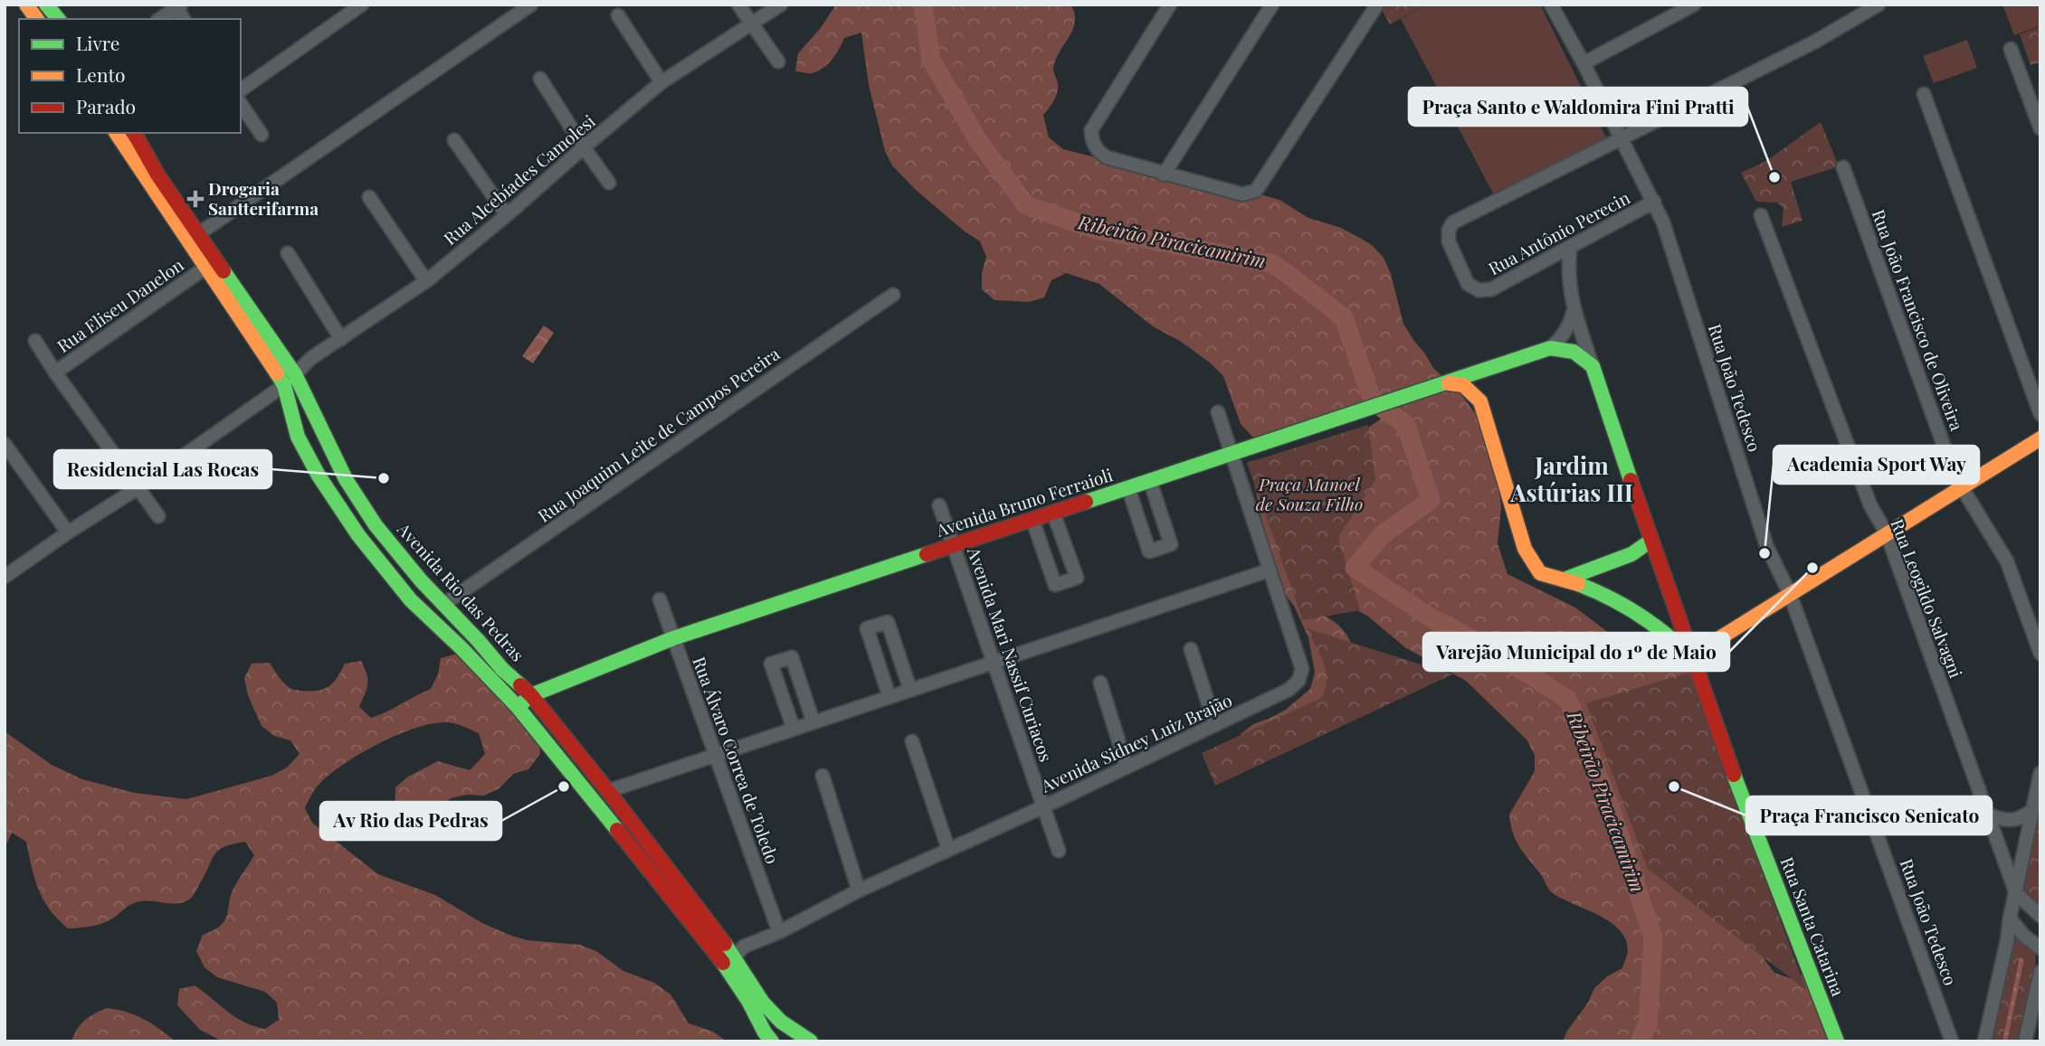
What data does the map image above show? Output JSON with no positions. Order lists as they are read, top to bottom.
{
  "streets": {
    "street": [
      "Rua Alcebíades Camolesi",
      "Rua Antônio Perecin",
      "Rua Eliseu Danelon",
      "Rua João Francisco de Oliveira",
      "Rua João Tedesco",
      "Rua Joaquim Leite de Campos Pereira",
      "Avenida Bruno Ferraioli",
      "Avenida Rio das Pedras",
      "Rua Leogildo Salvagni",
      "Avenida Mari Nassif Curiacos",
      "Avenida Sidney Luiz Brajão",
      "Rua Álvaro Correa de Toledo",
      "Rua Santa Catarina"
    ]
  },
  "crossings": [
    ["Rua Alcebíades Camolesi", "Avenida Rio das Pedras"],
    ["Rua Antônio Perecin", "Rua João Tedesco"],
    ["Rua Antônio Perecin", "Rua Santa Catarina"],
    ["Rua Eliseu Danelon", "Avenida Rio das Pedras"],
    ["Rua Joaquim Leite de Campos Pereira", "Avenida Rio das Pedras"],
    ["Avenida Bruno Ferraioli", "Avenida Rio das Pedras"],
    ["Avenida Bruno Ferraioli", "Avenida Mari Nassif Curiacos"],
    ["Avenida Bruno Ferraioli", "Avenida Sidney Luiz Brajão"],
    ["Avenida Bruno Ferraioli", "Rua Álvaro Correa de Toledo"],
    ["Avenida Rio das Pedras", "Avenida Sidney Luiz Brajão"],
    ["Avenida Mari Nassif Curiacos", "Avenida Sidney Luiz Brajão"],
    ["Avenida Sidney Luiz Brajão", "Rua Álvaro Correa de Toledo"]
  ],
  "districts": ["Jardim Astúrias III"],
  "water": ["Ribeirão Piracicamirim"],
  "parks": ["Praça Manoel de Souza Filho"],
  "places": {
    "other": [
      "Praça Santo e Waldomira Fini Pratti",
      "Residencial Las Rocas",
      "Academia Sport Way",
      "Varejão Municipal do 1º de Maio",
      "Av Rio das Pedras",
      "Praça Francisco Senicato"
    ],
    "health": ["Drogaria Santterifarma"]
  },
  "legend": ["Livre", "Lento", "Parado"]
}
